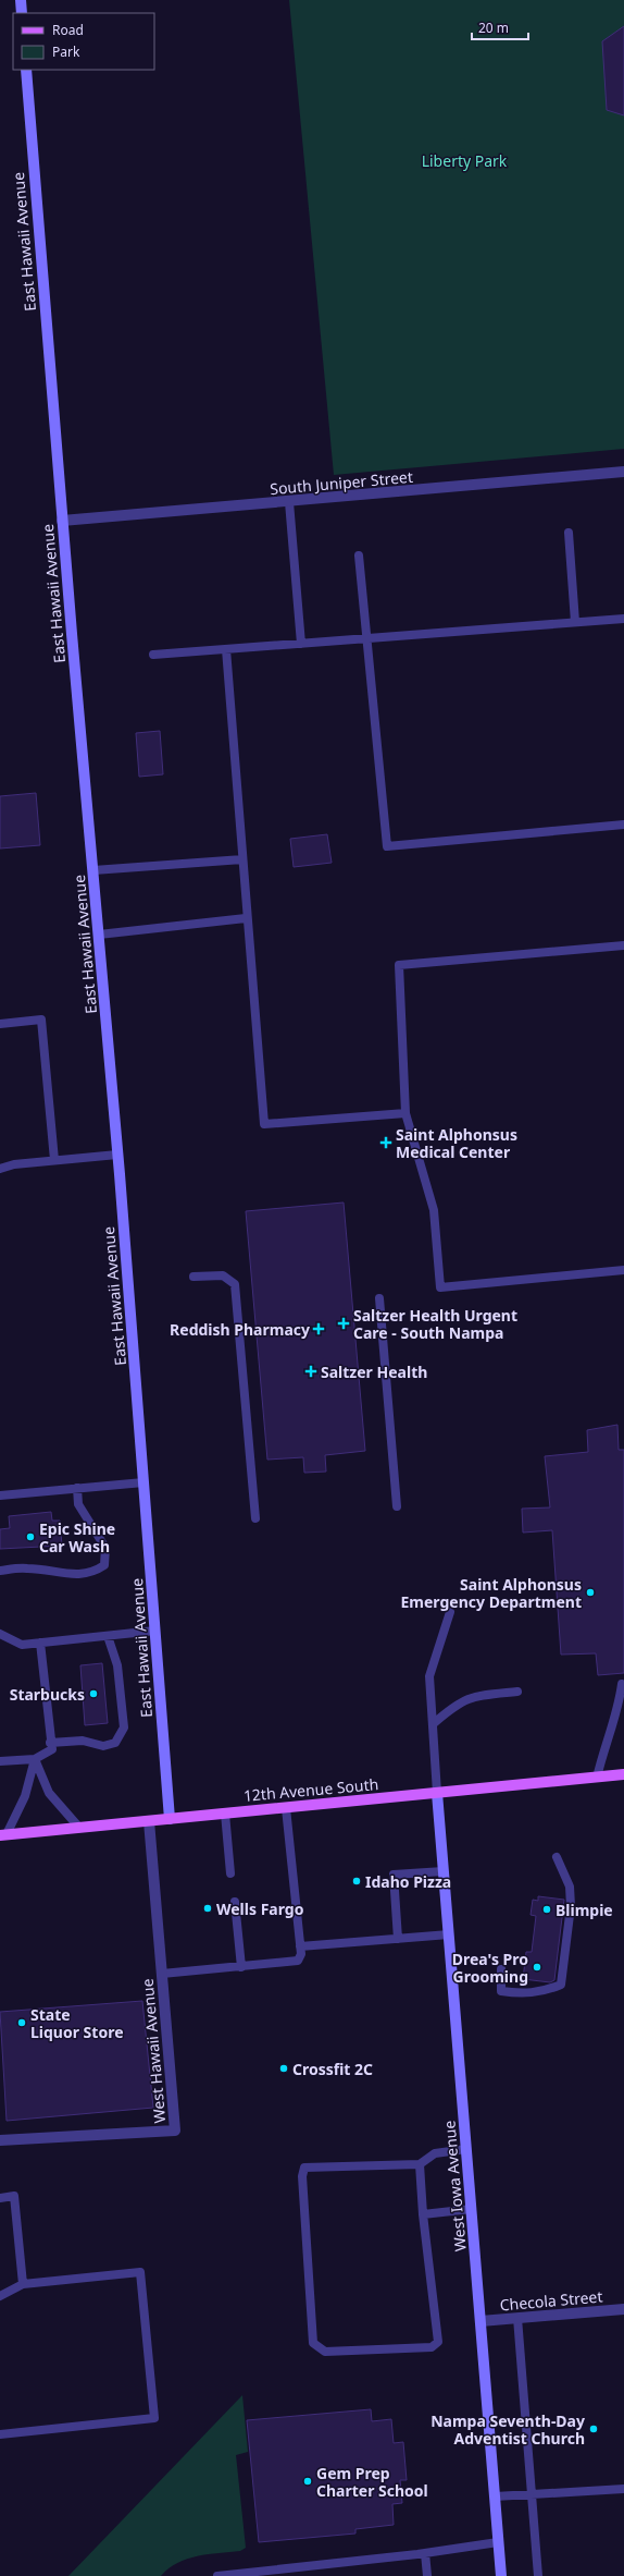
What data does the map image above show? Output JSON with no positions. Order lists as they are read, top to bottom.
{
  "streets": {
    "main road": ["12th Avenue South"],
    "street": [
      "East Hawaii Avenue",
      "South Juniper Street",
      "West Hawaii Avenue",
      "West Iowa Avenue",
      "Checola Street"
    ]
  },
  "crossings": [
    ["East Hawaii Avenue", "South Juniper Street"],
    ["East Hawaii Avenue", "12th Avenue South"],
    ["12th Avenue South", "West Hawaii Avenue"],
    ["12th Avenue South", "West Iowa Avenue"],
    ["West Iowa Avenue", "Checola Street"]
  ],
  "parks": ["Liberty Park"],
  "places": {
    "health": [
      "Saint Alphonsus Medical Center",
      "Saltzer Health Urgent Care - South Nampa",
      "Reddish Pharmacy",
      "Saltzer Health"
    ],
    "other": [
      "Epic Shine Car Wash",
      "Saint Alphonsus Emergency Department",
      "Starbucks",
      "Idaho Pizza",
      "Wells Fargo",
      "Blimpie",
      "Drea's Pro Grooming",
      "State Liquor Store",
      "Crossfit 2C",
      "Nampa Seventh-Day Adventist Church",
      "Gem Prep Charter School"
    ]
  },
  "legend": ["Road", "Park"],
  "scale_bar": "20 m"
}
